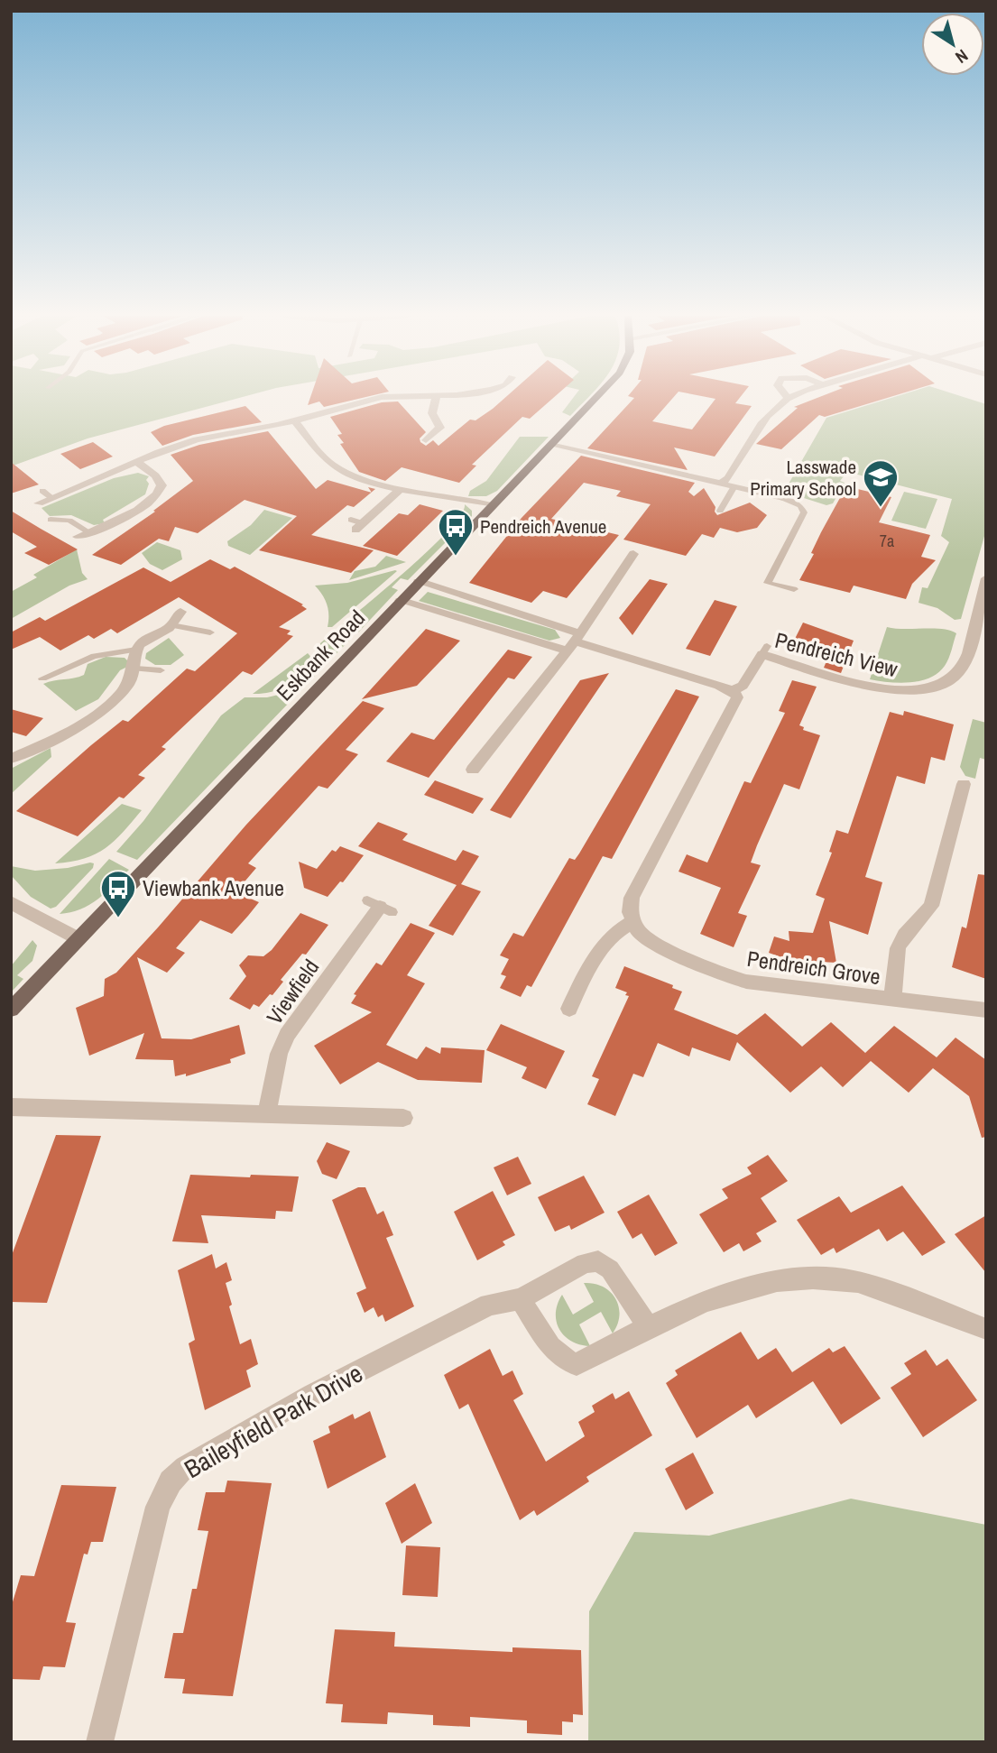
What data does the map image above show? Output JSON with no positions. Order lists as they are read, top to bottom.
{
  "streets": {
    "main road": ["Eskbank Road"],
    "street": [
      "Pendreich View",
      "Pendreich Grove",
      "Viewfield",
      "Baileyfield Park Drive"
    ]
  },
  "places": {
    "school or university": ["Lasswade Primary School"],
    "bus stop": ["Pendreich Avenue", "Viewbank Avenue"]
  },
  "house_numbers": ["7a"],
  "north": "bottom right"
}
